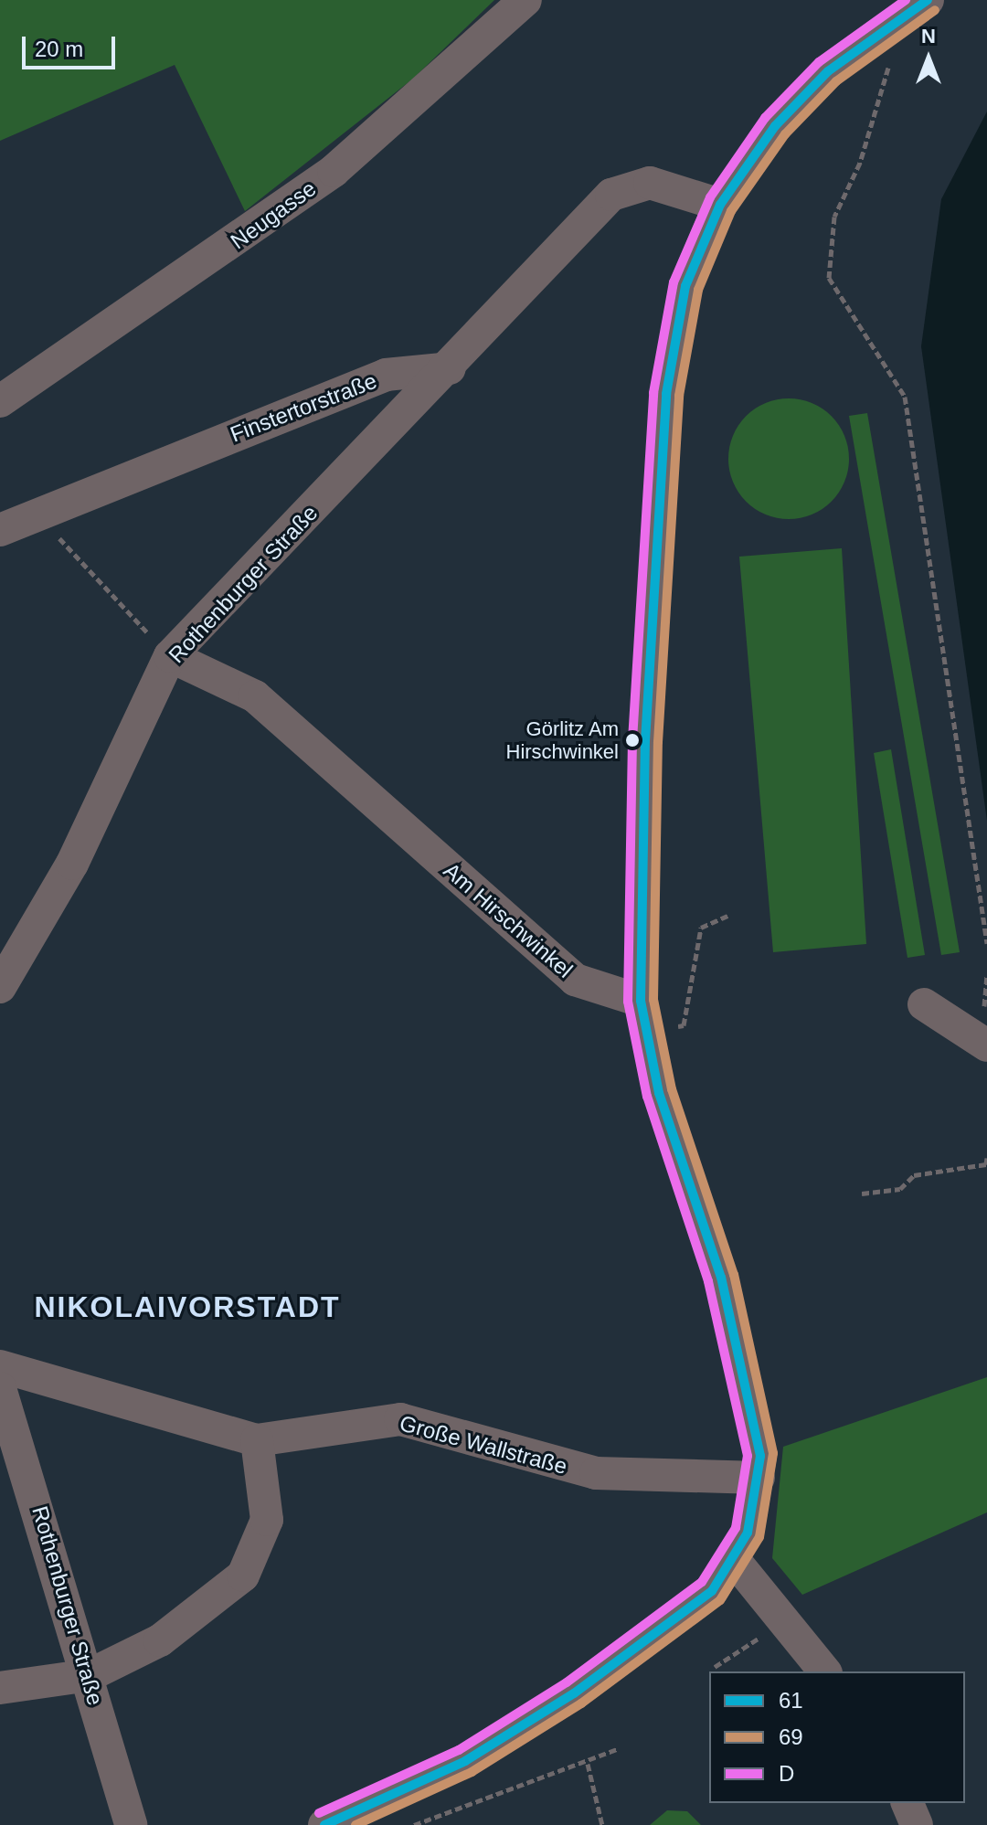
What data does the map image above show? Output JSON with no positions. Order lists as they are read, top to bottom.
{
  "streets": {
    "street": [
      "Neugasse",
      "Finstertorstraße",
      "Rothenburger Straße",
      "Am Hirschwinkel",
      "Große Wallstraße"
    ]
  },
  "crossings": [
    ["Finstertorstraße", "Rothenburger Straße"],
    ["Rothenburger Straße", "Am Hirschwinkel"]
  ],
  "districts": ["NIKOLAIVORSTADT"],
  "places": ["Görlitz Am Hirschwinkel"],
  "lines": ["transit line 61", "transit line D", "transit line 69"],
  "legend": ["61", "69", "D"],
  "scale_bar": "20 m",
  "north": "top"
}
